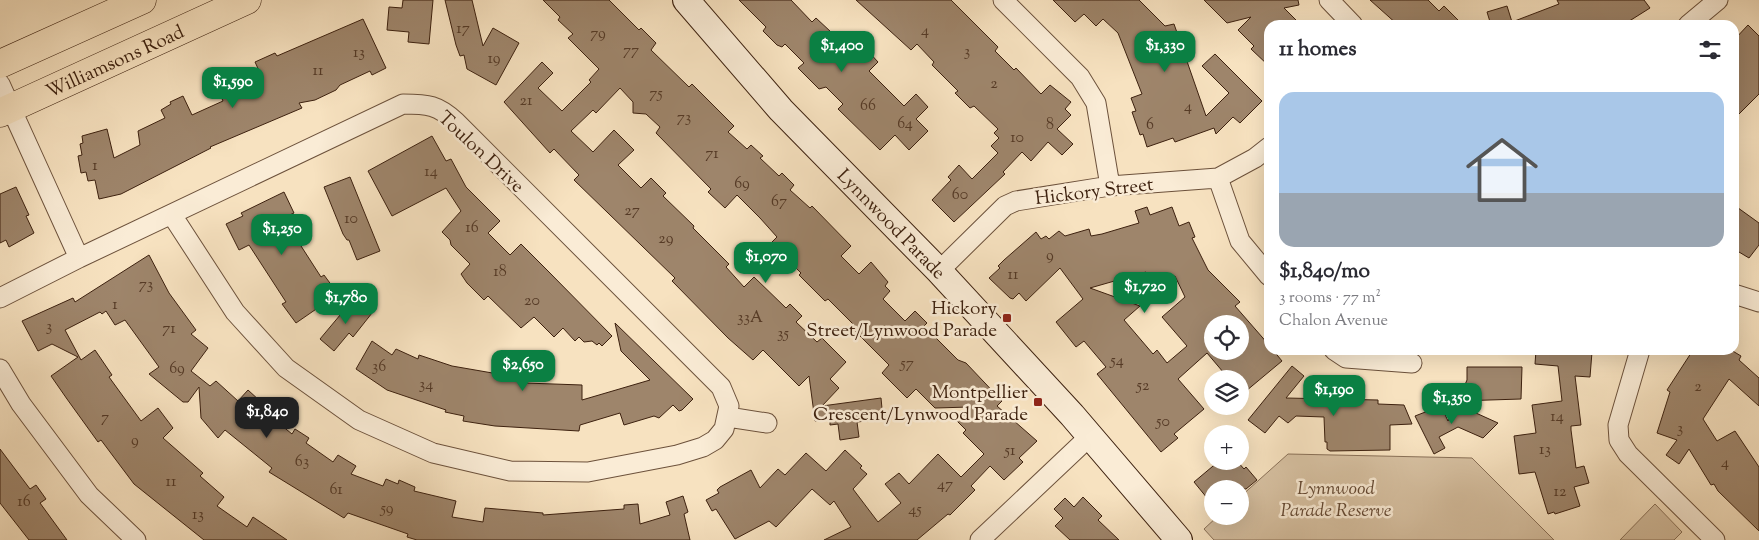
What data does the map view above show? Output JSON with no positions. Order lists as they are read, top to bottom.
{
  "streets": {
    "main road": ["Williamsons Road", "Lynnwood Parade"],
    "street": ["Toulon Drive", "Hickory Street"]
  },
  "crossings": [
    ["Hickory Street", "Lynnwood Parade"]
  ],
  "parks": ["Lynnwood Parade Reserve"],
  "places": {
    "transit": ["Hickory Street/Lynwood Parade", "Montpellier Crescent/Lynwood Parade"]
  },
  "house_numbers": [
    "17",
    "4",
    "79",
    "77",
    "3",
    "13",
    "19",
    "11",
    "2",
    "75",
    "21",
    "66",
    "4",
    "73",
    "64",
    "8",
    "6",
    "10",
    "71",
    "1",
    "14",
    "69",
    "60",
    "67",
    "27",
    "10",
    "16",
    "29",
    "9",
    "18",
    "11",
    "73",
    "20",
    "1",
    "33A",
    "3",
    "71",
    "35",
    "54",
    "57",
    "36",
    "69",
    "34",
    "52",
    "2",
    "14",
    "7",
    "50",
    "3",
    "9",
    "13",
    "51",
    "63",
    "4",
    "11",
    "47",
    "61",
    "12",
    "16",
    "59",
    "45",
    "13"
  ],
  "page": {
    "heading": "11 homes",
    "price": [
      "$1,400",
      "$1,330",
      "$1,590",
      "$1,250",
      "$1,070",
      "$1,720",
      "$1,780",
      "$2,650",
      "$1,190",
      "$1,350",
      "$1,840"
    ],
    "list": [
      {
        "name": "$1,840/mo",
        "note": "3 rooms · 77 m² · Chalon Avenue"
      }
    ],
    "map_buttons": ["+", "−"]
  }
}
